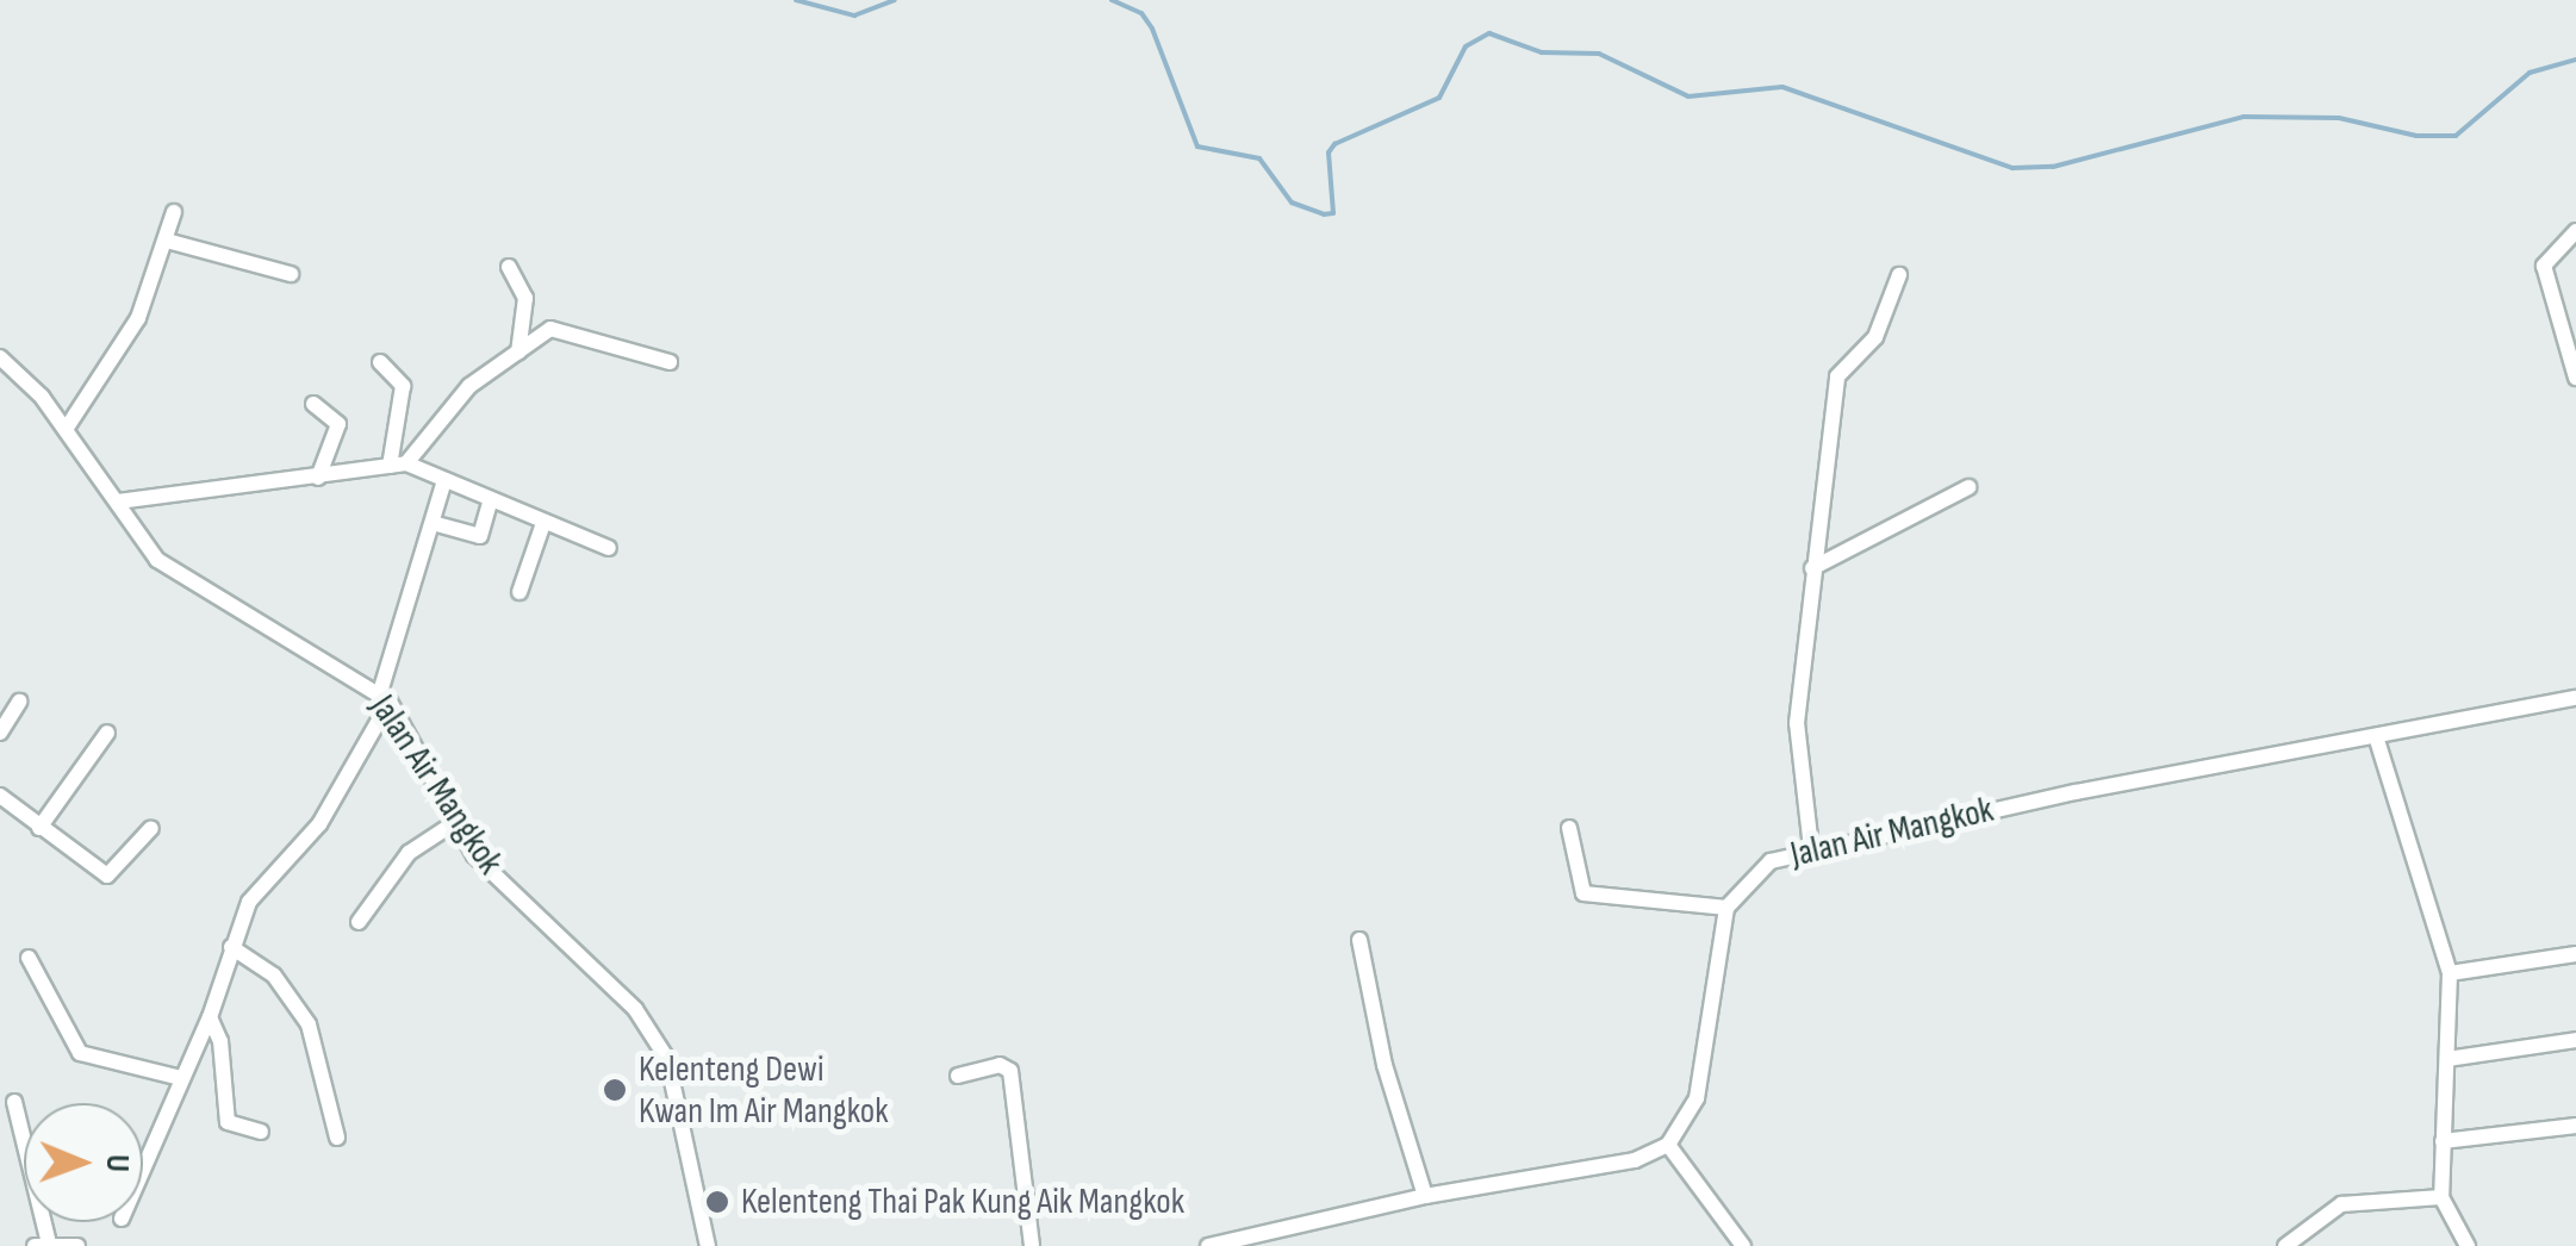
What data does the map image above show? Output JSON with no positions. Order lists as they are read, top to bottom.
{
  "streets": {
    "street": ["Jalan Air Mangkok"]
  },
  "places": ["Kelenteng Dewi Kwan Im Air Mangkok", "Kelenteng Thai Pak Kung Aik Mangkok"],
  "north": "right"
}
